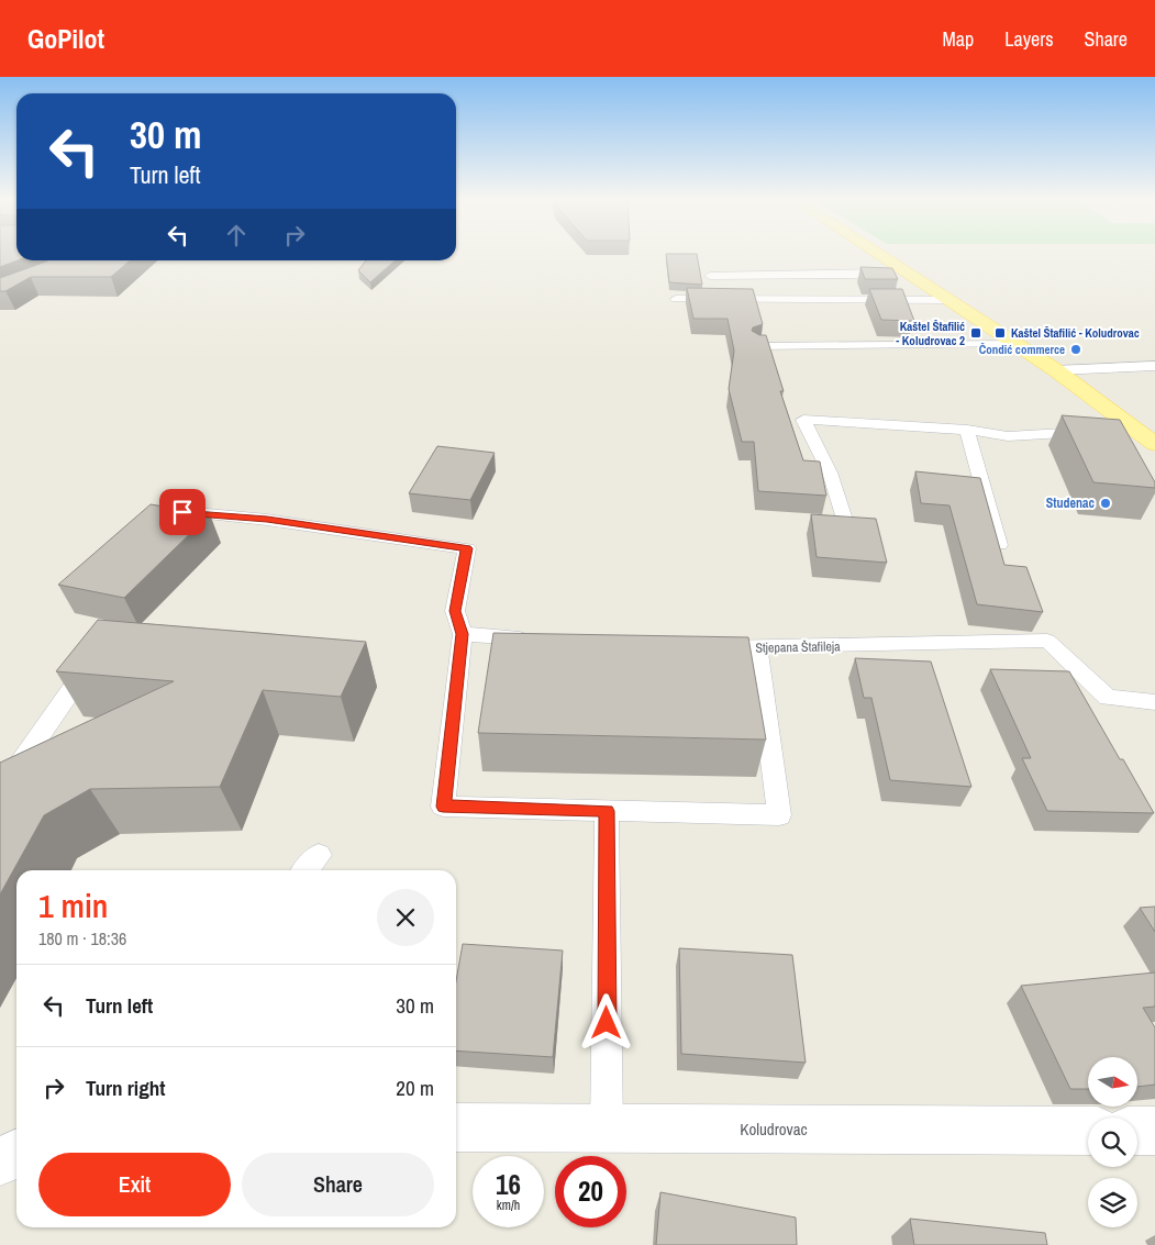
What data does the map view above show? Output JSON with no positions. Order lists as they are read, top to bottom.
{
  "streets": {
    "street": ["Koludrovac"],
    "lane": ["Stjepana Štafileja"]
  },
  "places": {
    "transit": ["Kaštel Štafilić - Koludrovac 2", "Kaštel Štafilić - Koludrovac"],
    "other": ["Čondić commerce", "Studenac"]
  },
  "north": "right",
  "page": {
    "header": "GoPilot",
    "nav": ["Map", "Layers", "Share"],
    "turn": ["30 m", "Turn left"],
    "heading": ["1 min", "180 m · 18:36"],
    "list": [
      {
        "name": "Turn left",
        "value": "30 m"
      },
      {
        "name": "Turn right",
        "value": "20 m"
      }
    ],
    "buttons": ["Exit", "Share"],
    "speed": "16 km/h",
    "limit": "20"
  }
}
